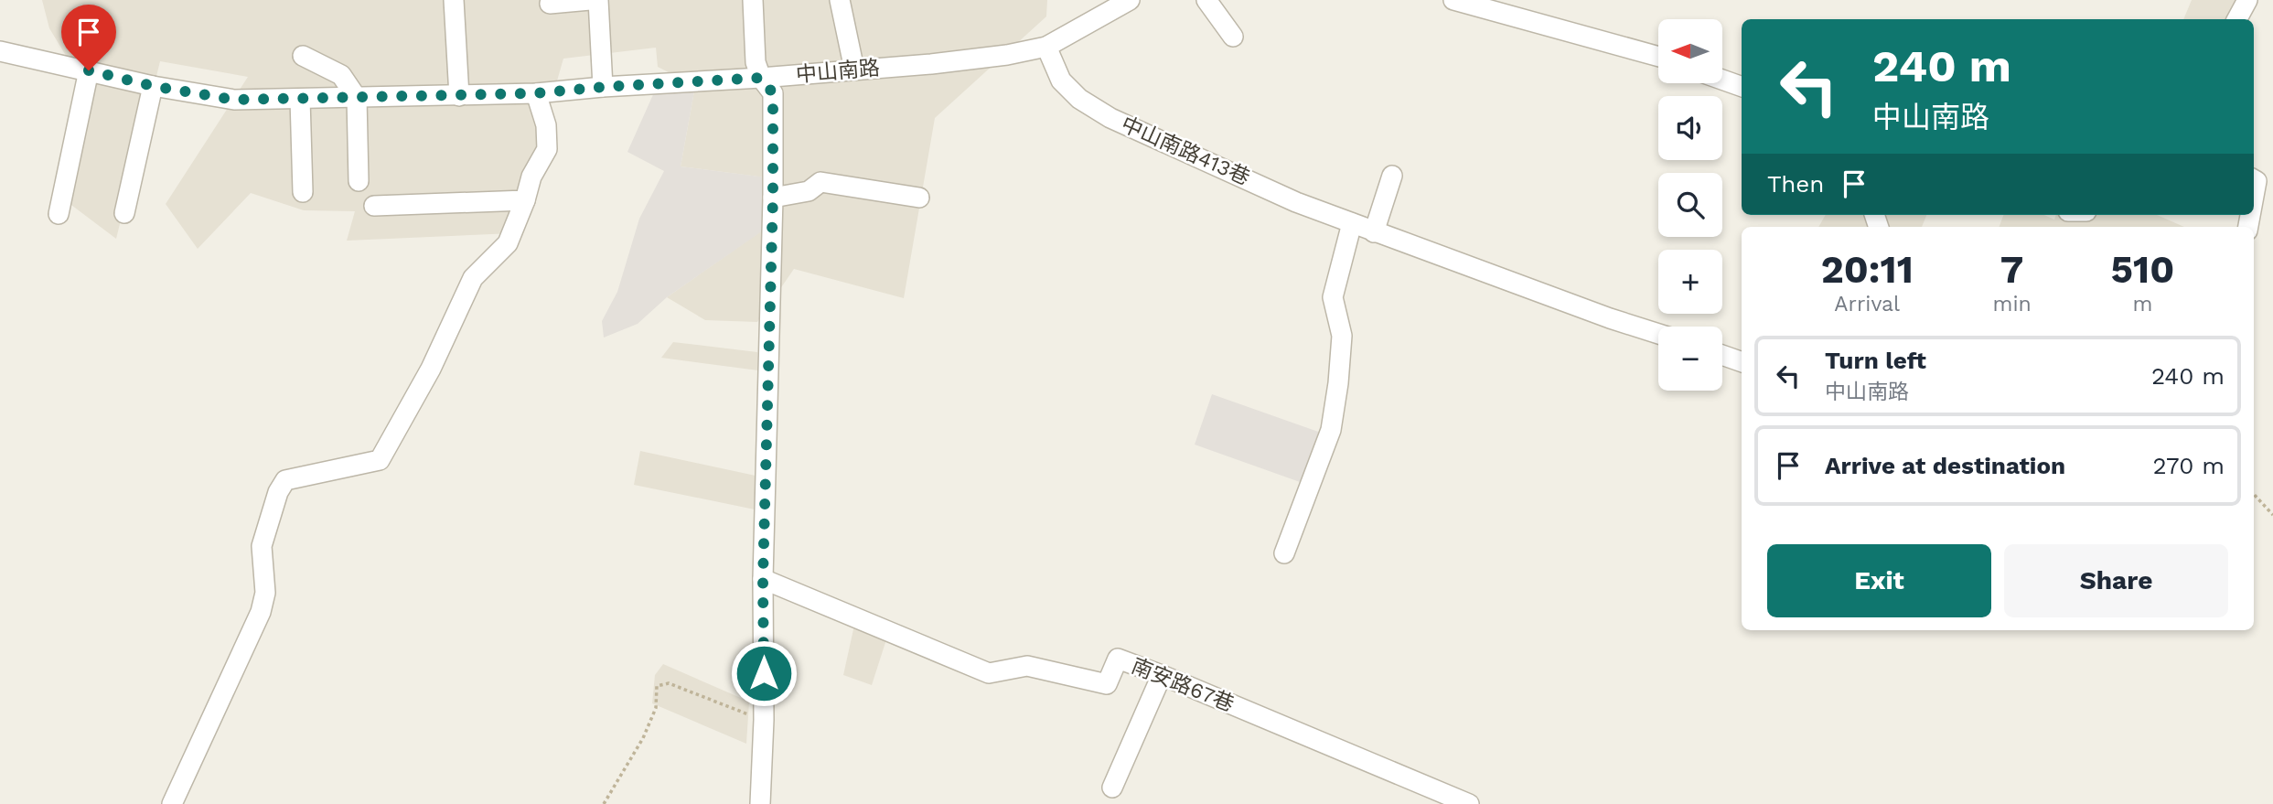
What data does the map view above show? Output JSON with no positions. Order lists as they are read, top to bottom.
{
  "streets": {
    "street": ["中山南路", "中山南路413巷", "南安路67巷"]
  },
  "crossings": [
    ["中山南路", "中山南路413巷"]
  ],
  "north": "left",
  "page": {
    "map_buttons": ["+", "−"],
    "turn": ["240 m", "中山南路"],
    "then": "Then",
    "eta": [
      "20:11",
      "Arrival",
      "7",
      "min",
      "510",
      "m"
    ],
    "list": [
      {
        "name": "Turn left",
        "note": "中山南路",
        "value": "240 m"
      },
      {
        "name": "Arrive at destination",
        "value": "270 m"
      }
    ],
    "buttons": ["Exit", "Share"]
  }
}
